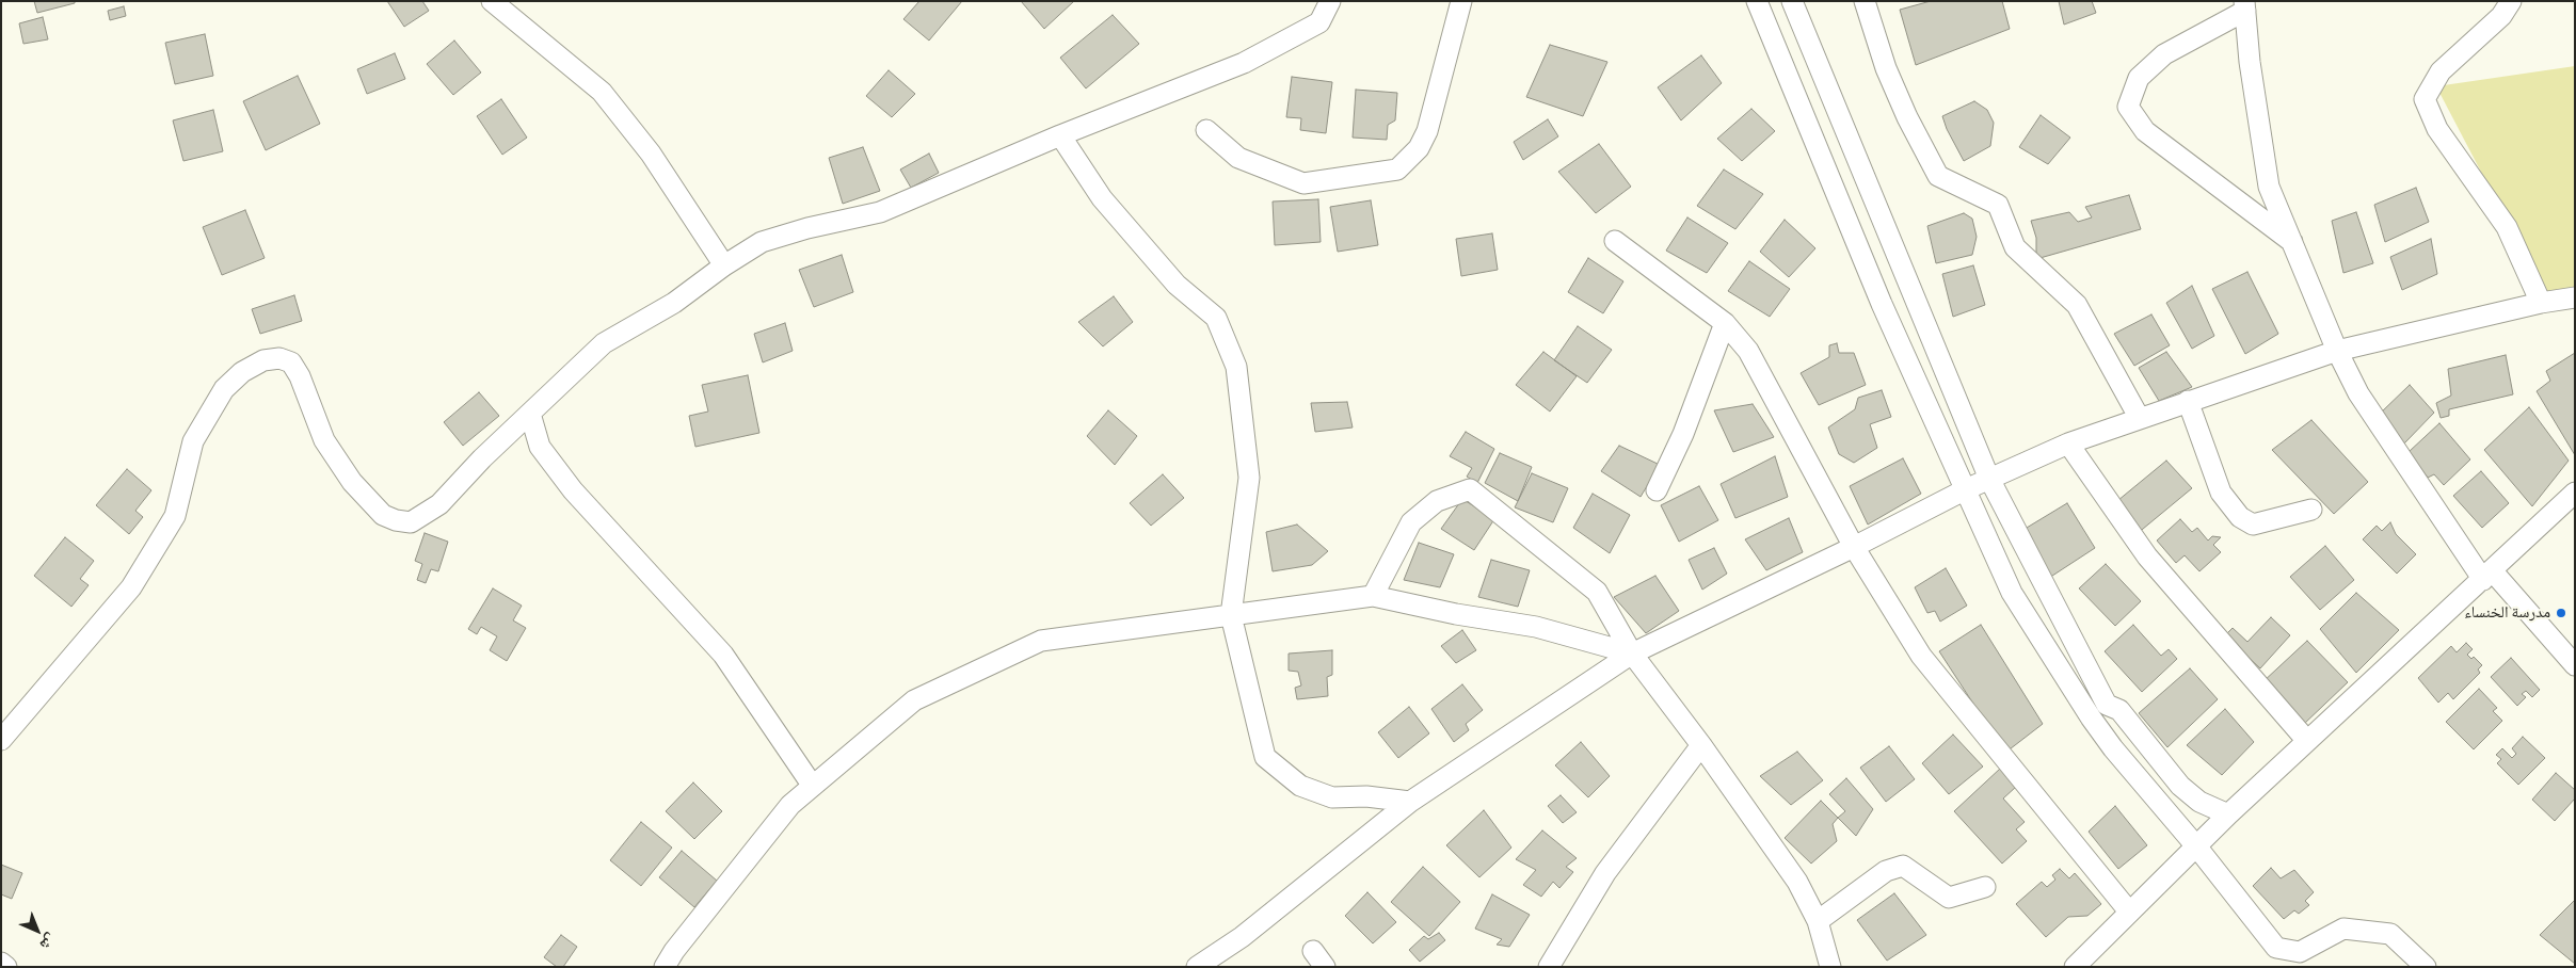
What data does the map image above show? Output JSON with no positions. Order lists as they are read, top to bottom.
{
  "places": ["مدرسة الخنساء"],
  "north": "bottom right"
}
